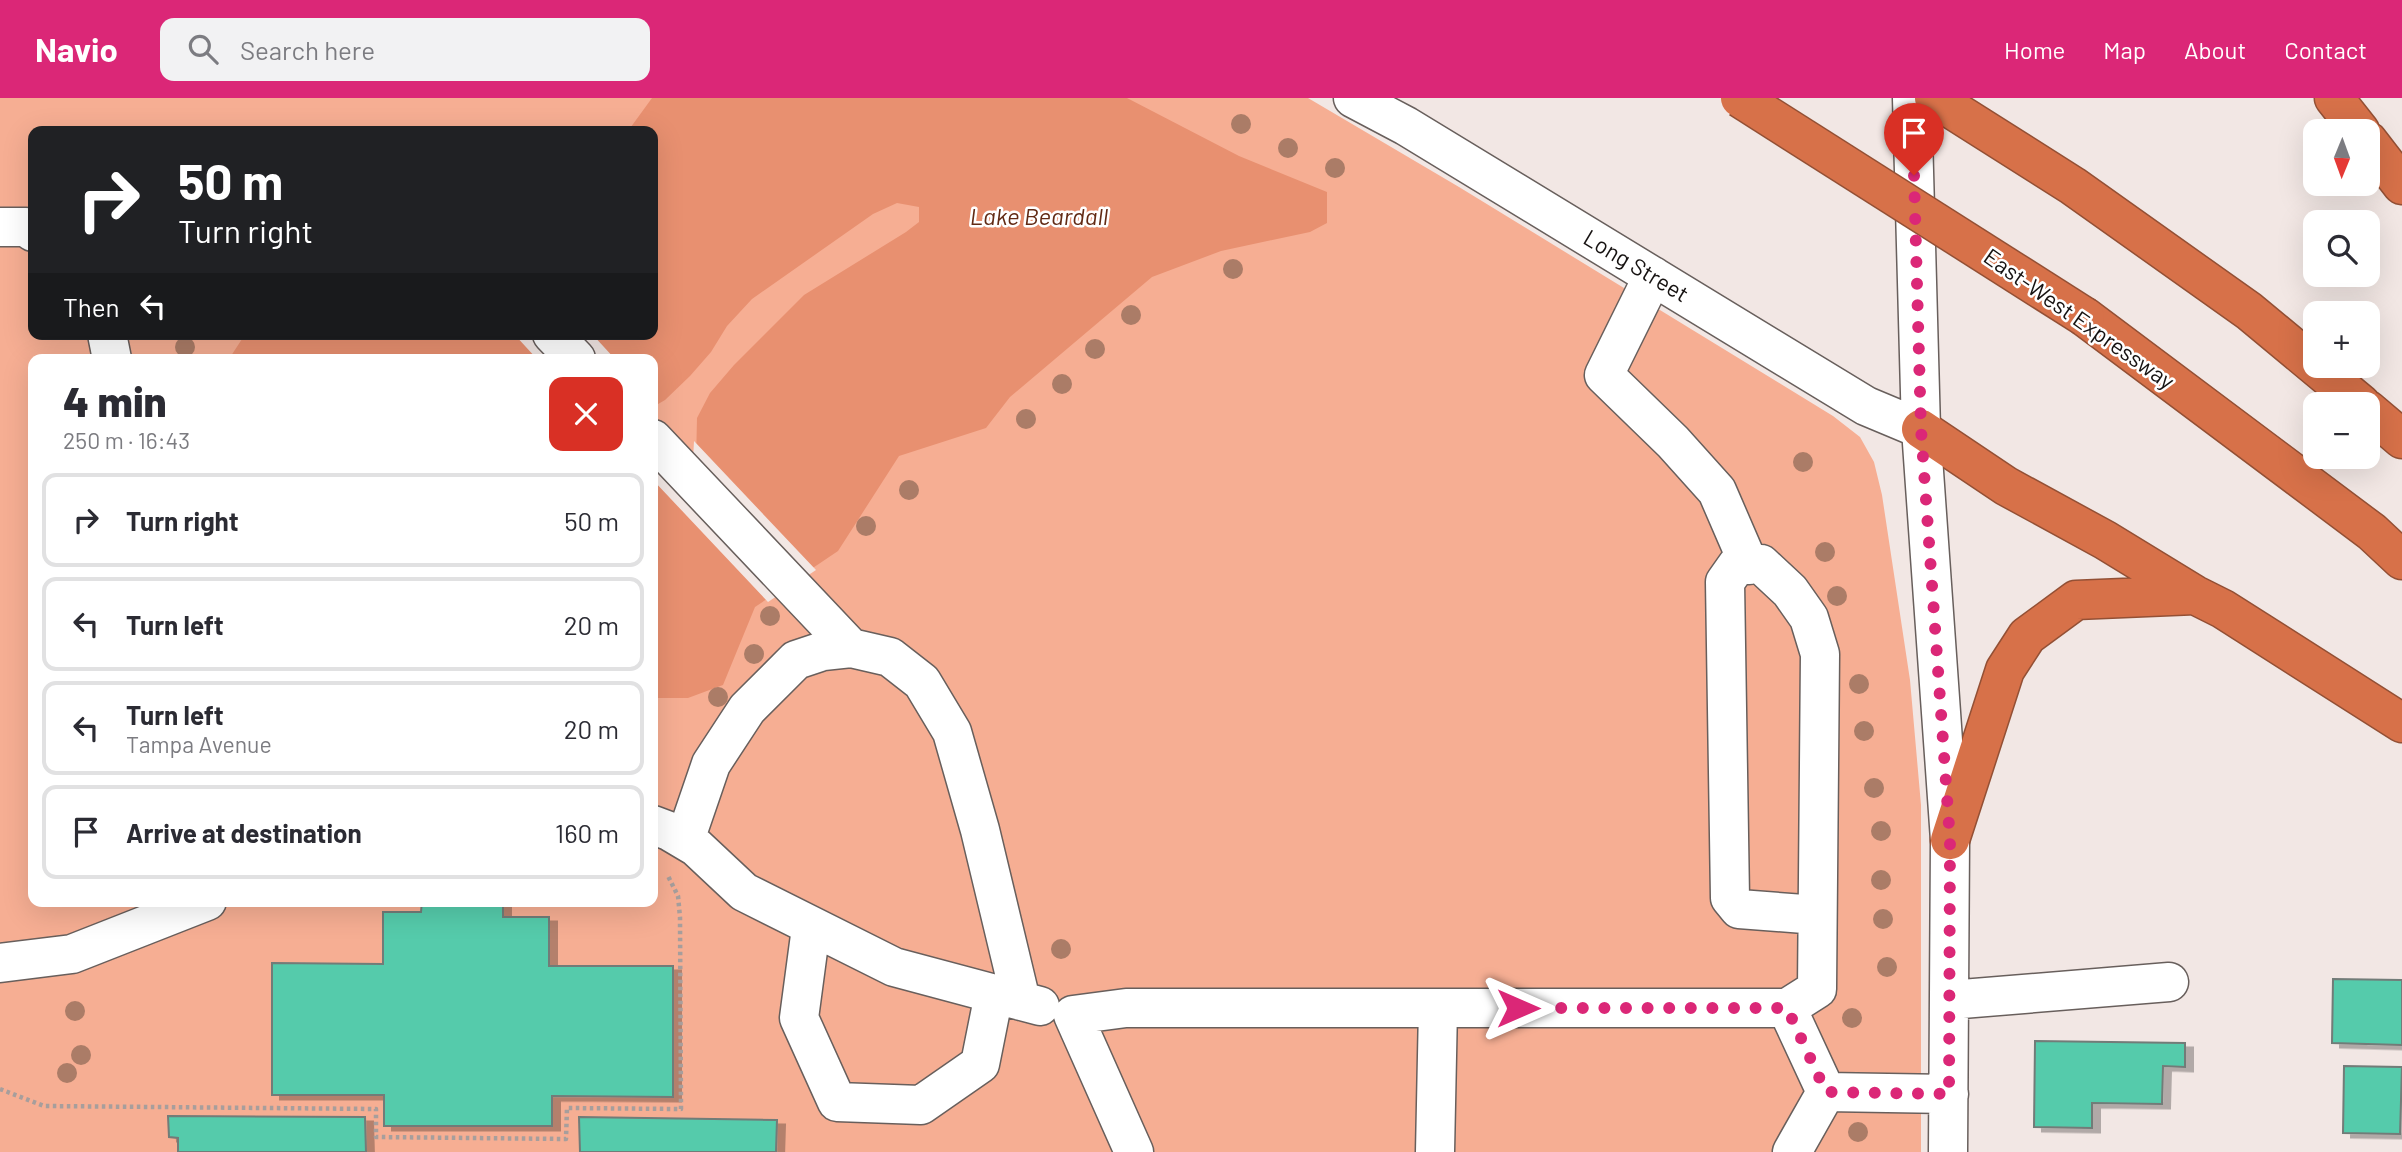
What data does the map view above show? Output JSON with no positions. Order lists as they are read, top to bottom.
{
  "streets": {
    "highway": ["East-West Expressway"],
    "street": ["Long Street"]
  },
  "water": ["Lake Beardall"],
  "north": "bottom",
  "page": {
    "header": "Navio",
    "search": "Search here",
    "nav": [
      "Home",
      "Map",
      "About",
      "Contact"
    ],
    "map_buttons": ["+", "−"],
    "turn": ["50 m", "Turn right"],
    "then": "Then",
    "heading": ["4 min", "250 m · 16:43"],
    "list": [
      {
        "name": "Turn right",
        "value": "50 m"
      },
      {
        "name": "Turn left",
        "value": "20 m"
      },
      {
        "name": "Turn left",
        "note": "Tampa Avenue",
        "value": "20 m"
      },
      {
        "name": "Arrive at destination",
        "value": "160 m"
      }
    ]
  }
}
